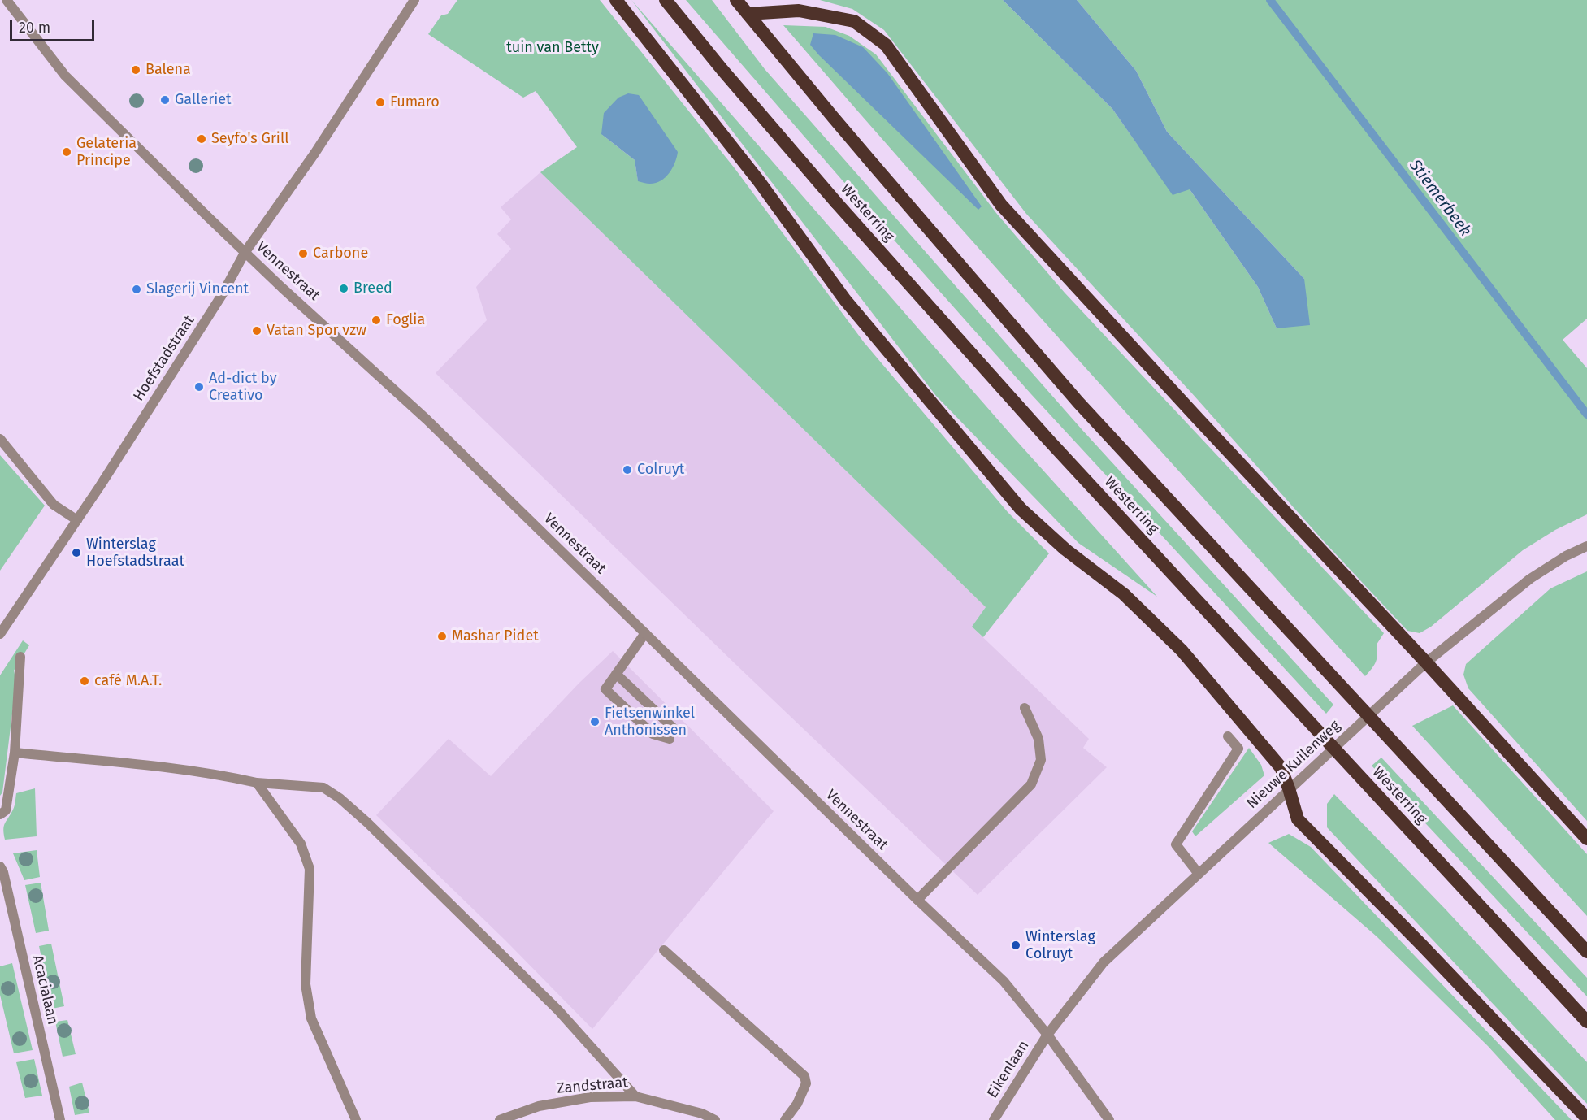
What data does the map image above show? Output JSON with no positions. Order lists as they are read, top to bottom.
{
  "streets": {
    "highway": ["Westerring"],
    "street": [
      "Vennestraat",
      "Hoefstadstraat",
      "Nieuwe Kuilenweg",
      "Acacialaan",
      "Eikenlaan",
      "Zandstraat"
    ]
  },
  "crossings": [
    ["Vennestraat", "Hoefstadstraat"],
    ["Vennestraat", "Nieuwe Kuilenweg"],
    ["Vennestraat", "Eikenlaan"],
    ["Nieuwe Kuilenweg", "Eikenlaan"]
  ],
  "water": ["Stiemerbeek"],
  "parks": ["tuin van Betty"],
  "places": [
    "Balena",
    "Galleriet",
    "Fumaro",
    "Seyfo's Grill",
    "Gelateria Principe",
    "Carbone",
    "Breed",
    "Slagerij Vincent",
    "Foglia",
    "Vatan Spor vzw",
    "Ad-dict by Creativo",
    "Colruyt",
    "Winterslag Hoefstadstraat",
    "Mashar Pidet",
    "café M.A.T.",
    "Fietsenwinkel Anthonissen",
    "Winterslag Colruyt"
  ],
  "scale_bar": "20 m"
}
